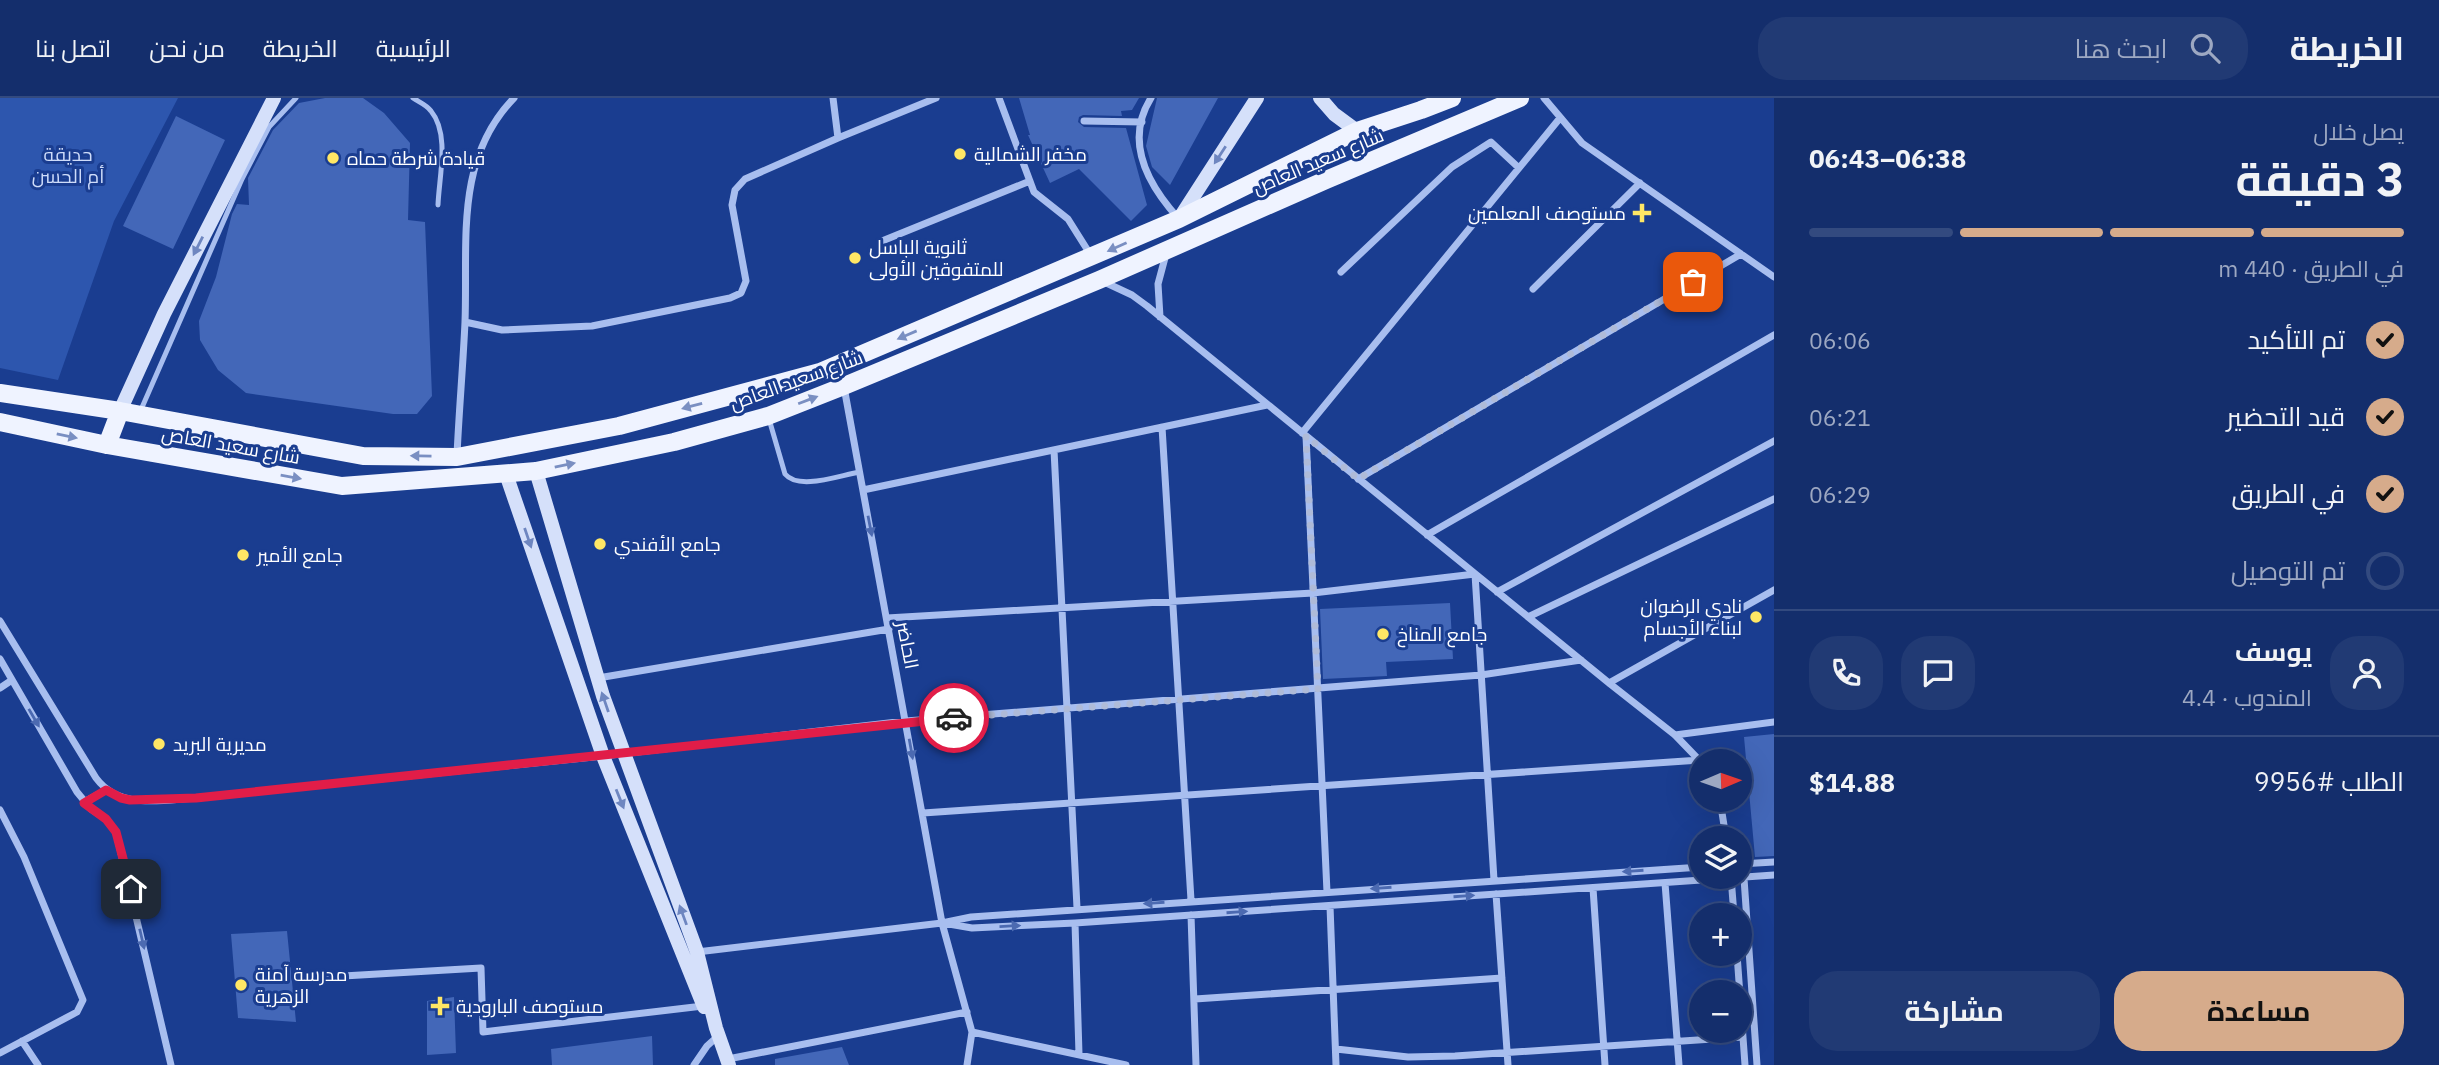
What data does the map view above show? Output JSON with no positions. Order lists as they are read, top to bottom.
{
  "streets": {
    "main road": ["شارع سعيد العاص"],
    "street": ["الحاضر"]
  },
  "crossings": [
    ["شارع سعيد العاص", "الحاضر"]
  ],
  "parks": ["حديقة أم الحسن"],
  "places": {
    "other": [
      "مخفر الشمالية",
      "قيادة شرطة حماه",
      "ثانوية الباسل للمتفوقين الأولى",
      "جامع الأفندي",
      "جامع الأمير",
      "نادي الرضوان لبناء الأجسام",
      "جامع المناخ",
      "مديرية البريد",
      "مدرسة آمنة الزهرية"
    ],
    "health": ["مستوصف المعلمين", "مستوصف البارودية"]
  },
  "north": "right",
  "page": {
    "header": "الخريطة",
    "search": "ابحث هنا",
    "nav": [
      "الرئيسية",
      "الخريطة",
      "من نحن",
      "اتصل بنا"
    ],
    "heading": ["3 دقيقة", "يصل خلال", "06:38–06:43"],
    "panel": [
      "يوسف",
      "المندوب · 4.4",
      "الطلب #9956",
      "$14.88"
    ],
    "bar": "في الطريق · 440 m",
    "list": [
      ["تم التأكيد", "06:06"],
      ["قيد التحضير", "06:21"],
      ["في الطريق", "06:29"],
      "تم التوصيل"
    ],
    "map_buttons": ["+", "−"],
    "buttons": ["مساعدة", "مشاركة"]
  }
}
